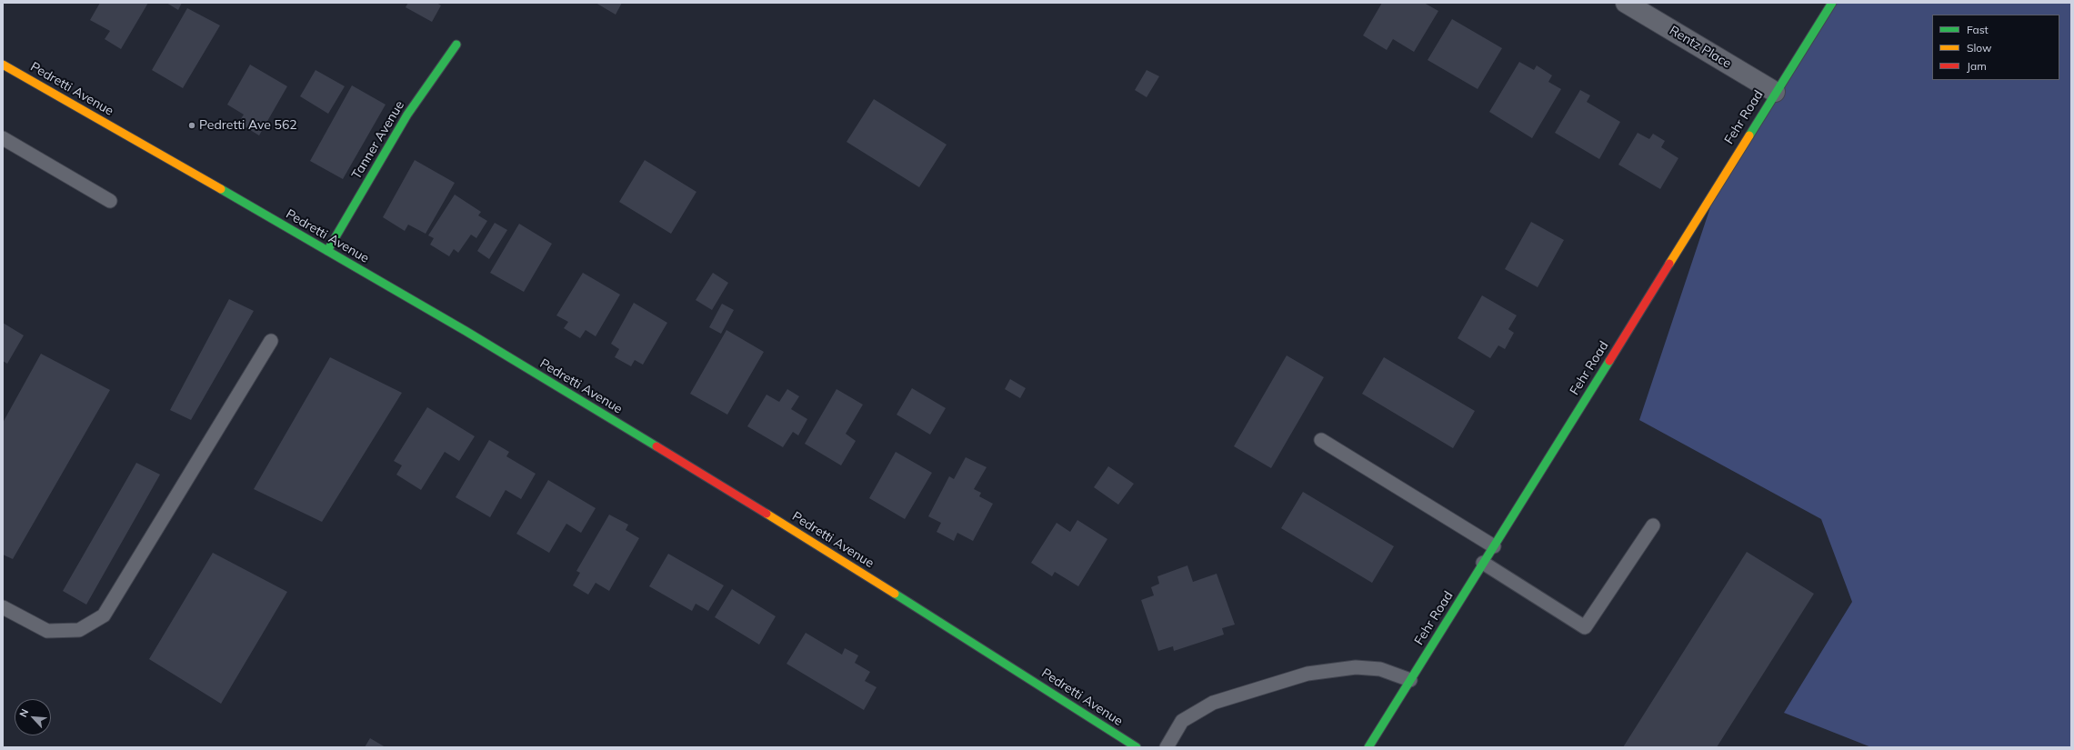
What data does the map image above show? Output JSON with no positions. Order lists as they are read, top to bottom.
{
  "streets": {
    "street": [
      "Rentz Place",
      "Pedretti Avenue",
      "Fehr Road",
      "Tanner Avenue"
    ]
  },
  "crossings": [
    ["Rentz Place", "Fehr Road"],
    ["Pedretti Avenue", "Tanner Avenue"]
  ],
  "places": ["Pedretti Ave 562"],
  "legend": ["Fast", "Slow", "Jam"],
  "north": "top left"
}
